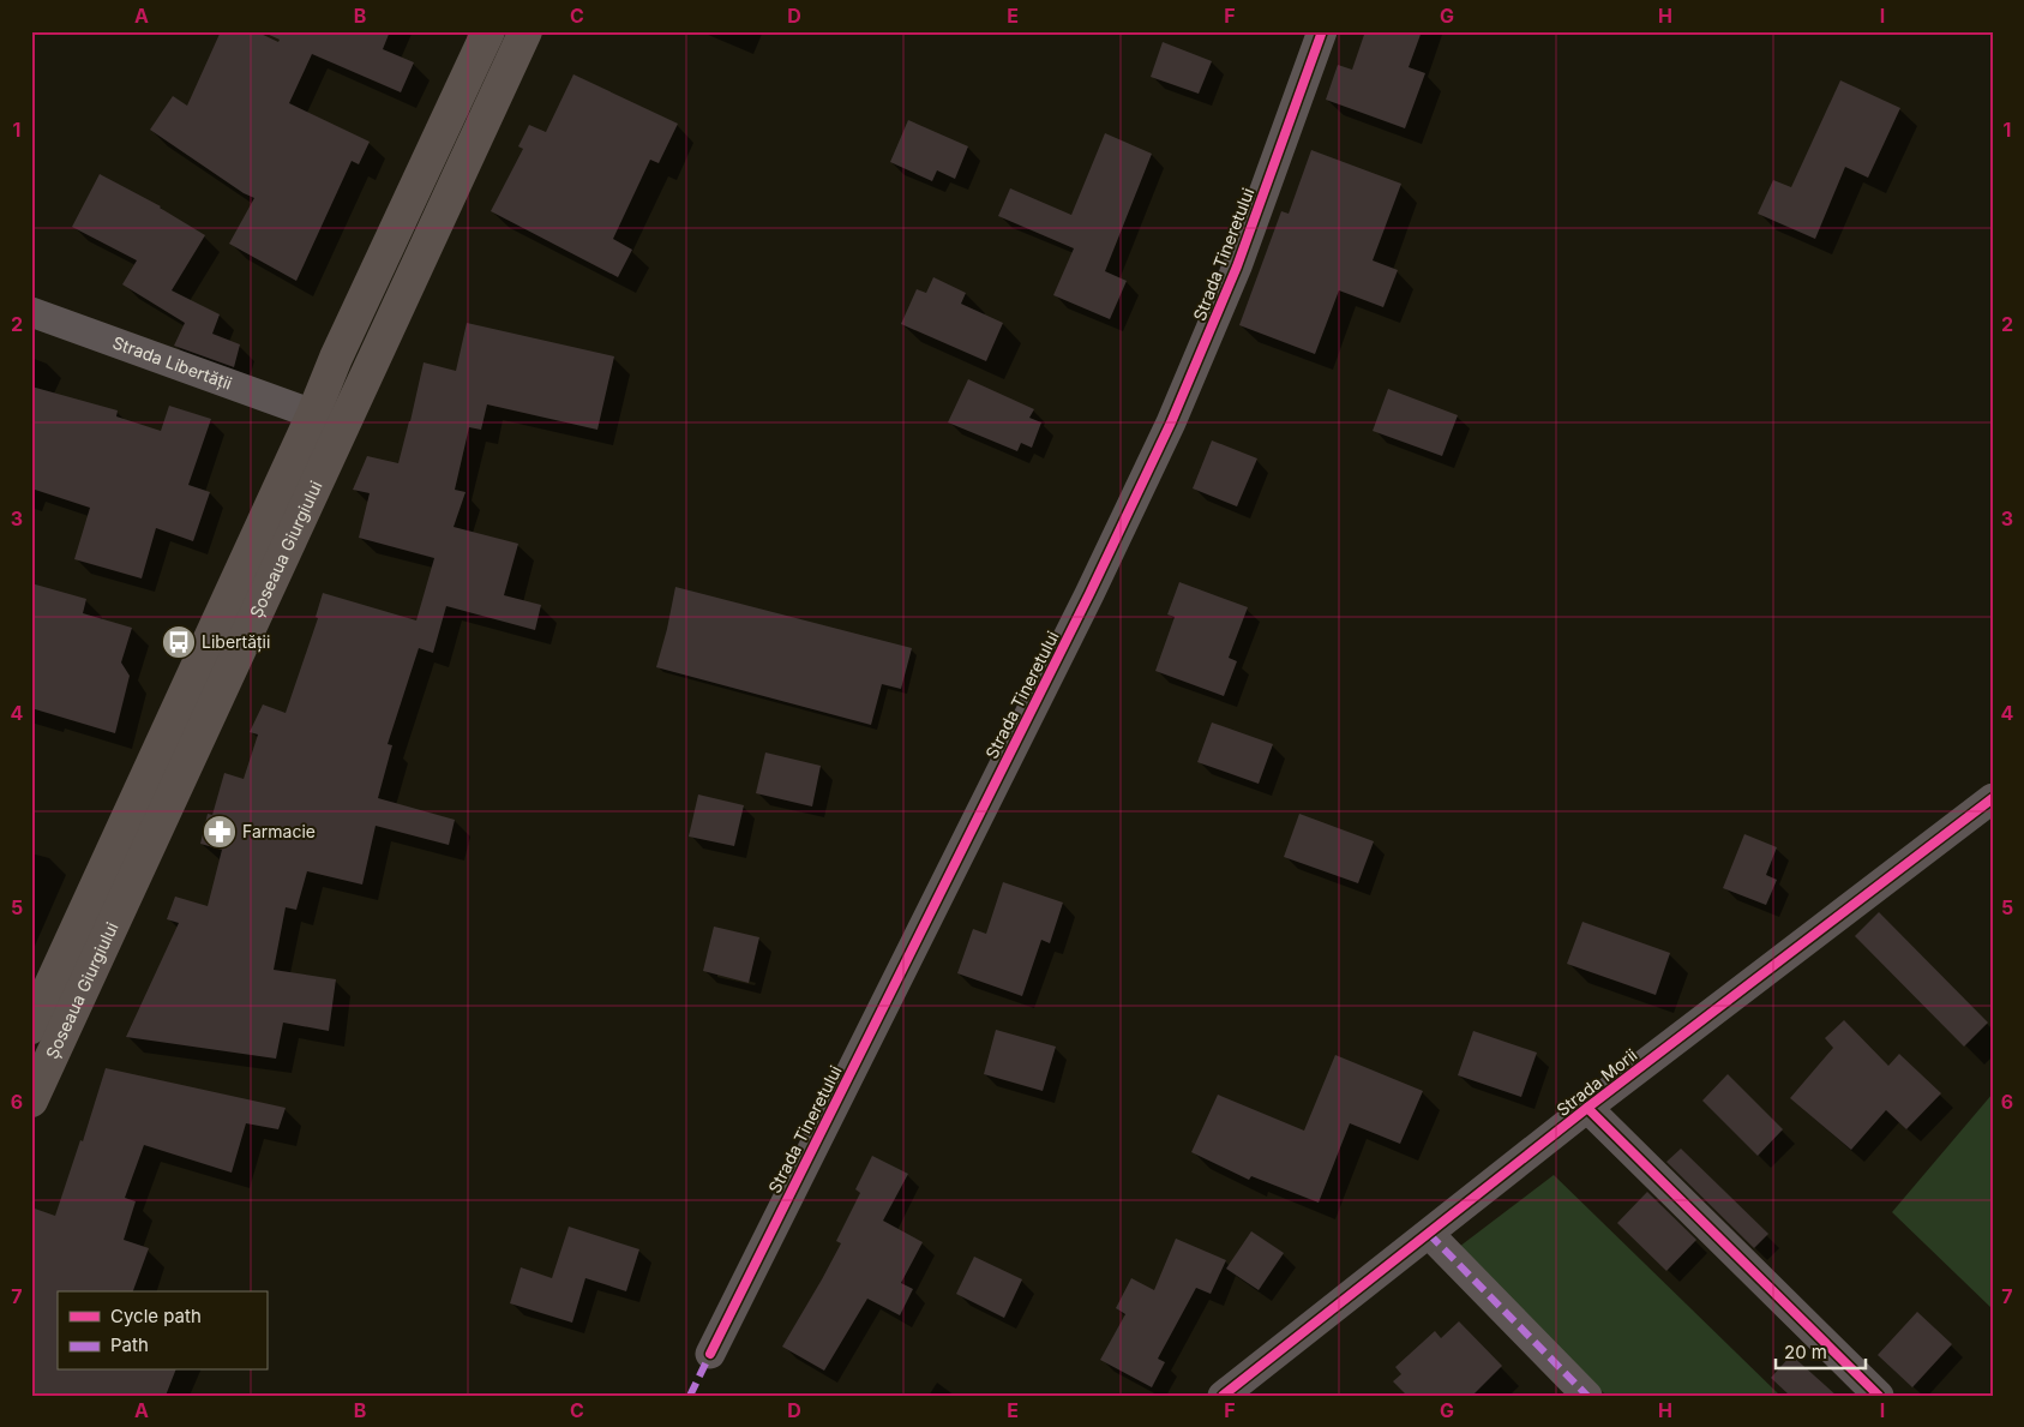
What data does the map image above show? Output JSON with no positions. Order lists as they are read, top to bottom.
{
  "streets": {
    "highway": ["Șoseaua Giurgiului"],
    "street": ["Strada Tineretului", "Strada Libertății", "Strada Morii"]
  },
  "crossings": [
    ["Strada Libertății", "Șoseaua Giurgiului"]
  ],
  "places": {
    "bus stop": ["Libertății"],
    "pharmacy": ["Farmacie"]
  },
  "legend": ["Cycle path", "Path"],
  "scale_bar": "20 m",
  "grid": {
    "columns": [
      "A",
      "B",
      "C",
      "D",
      "E",
      "F",
      "G",
      "H",
      "I"
    ],
    "rows": [
      "1",
      "2",
      "3",
      "4",
      "5",
      "6",
      "7"
    ]
  }
}
